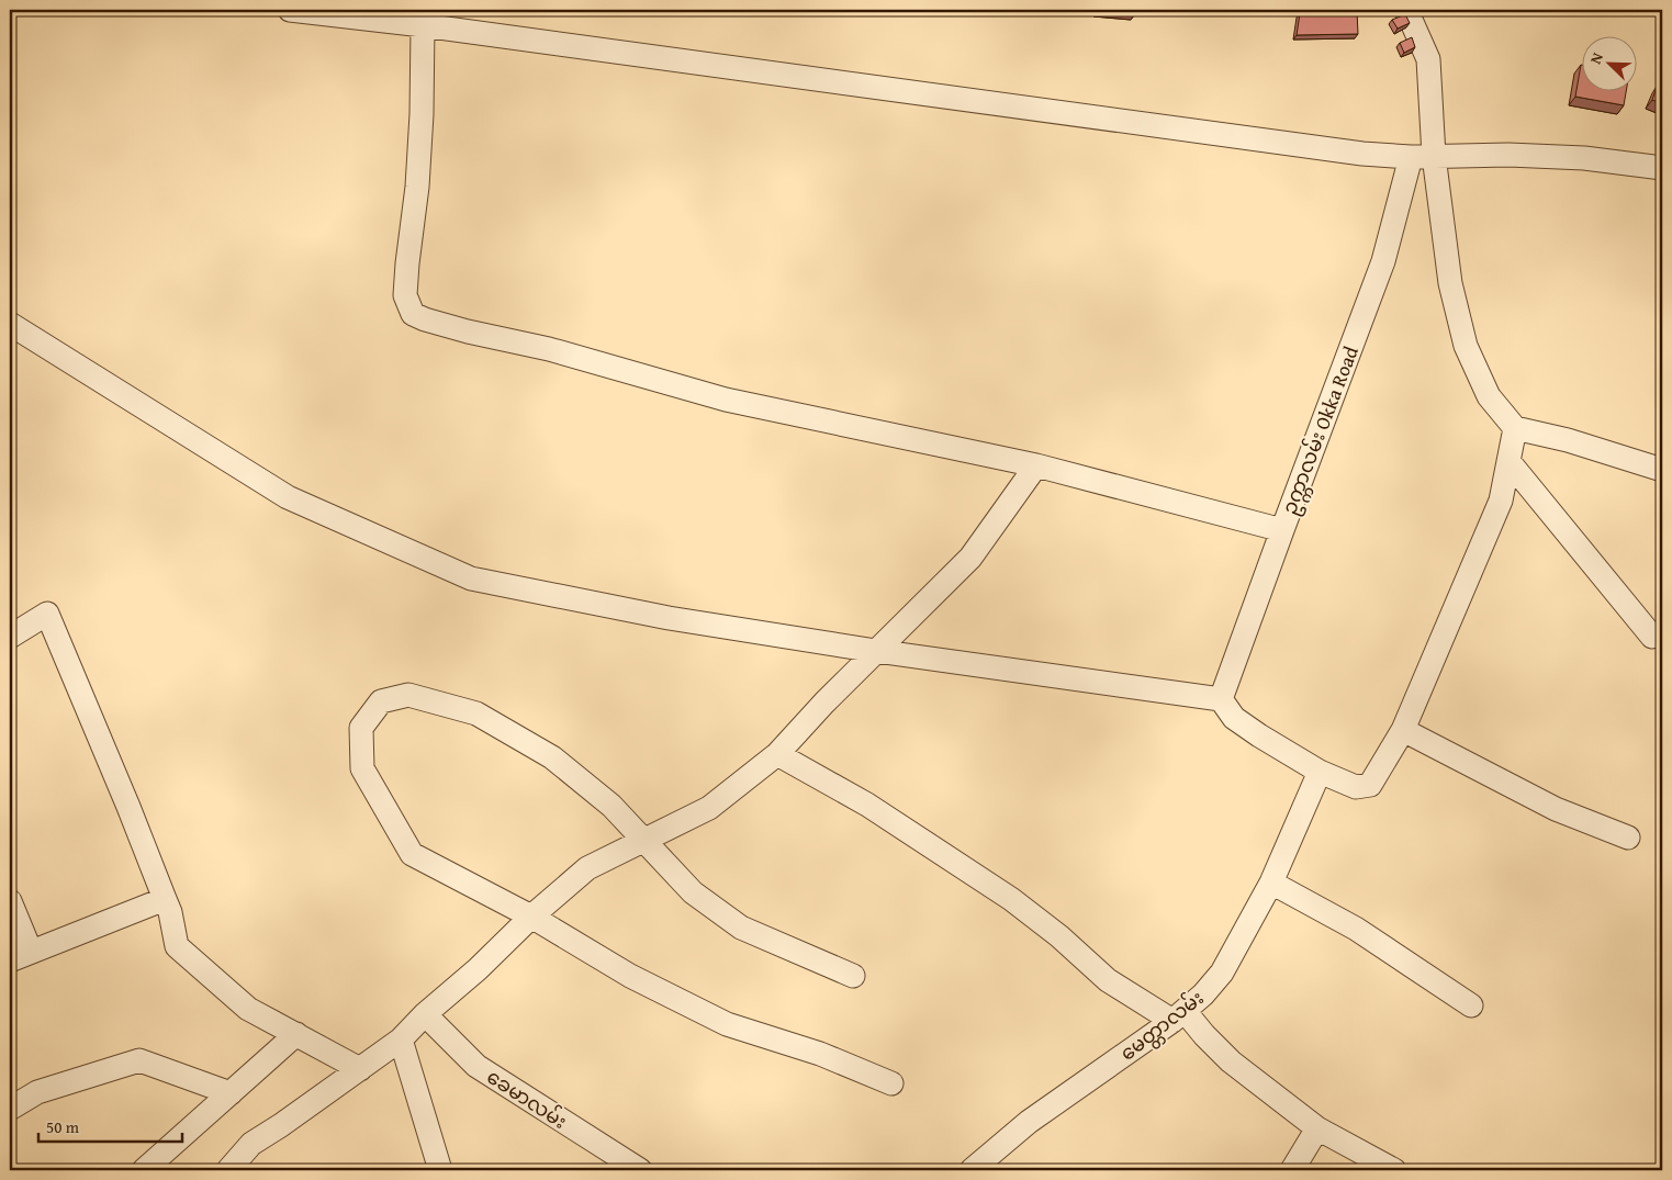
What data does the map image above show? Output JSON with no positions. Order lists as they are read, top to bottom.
{
  "streets": {
    "street": ["ဥက္ကာလမ်း Okka Road", "မေတ္တာလမ်း", "ခေမာလမ်း"]
  },
  "scale_bar": "50 m",
  "north": "top left"
}
